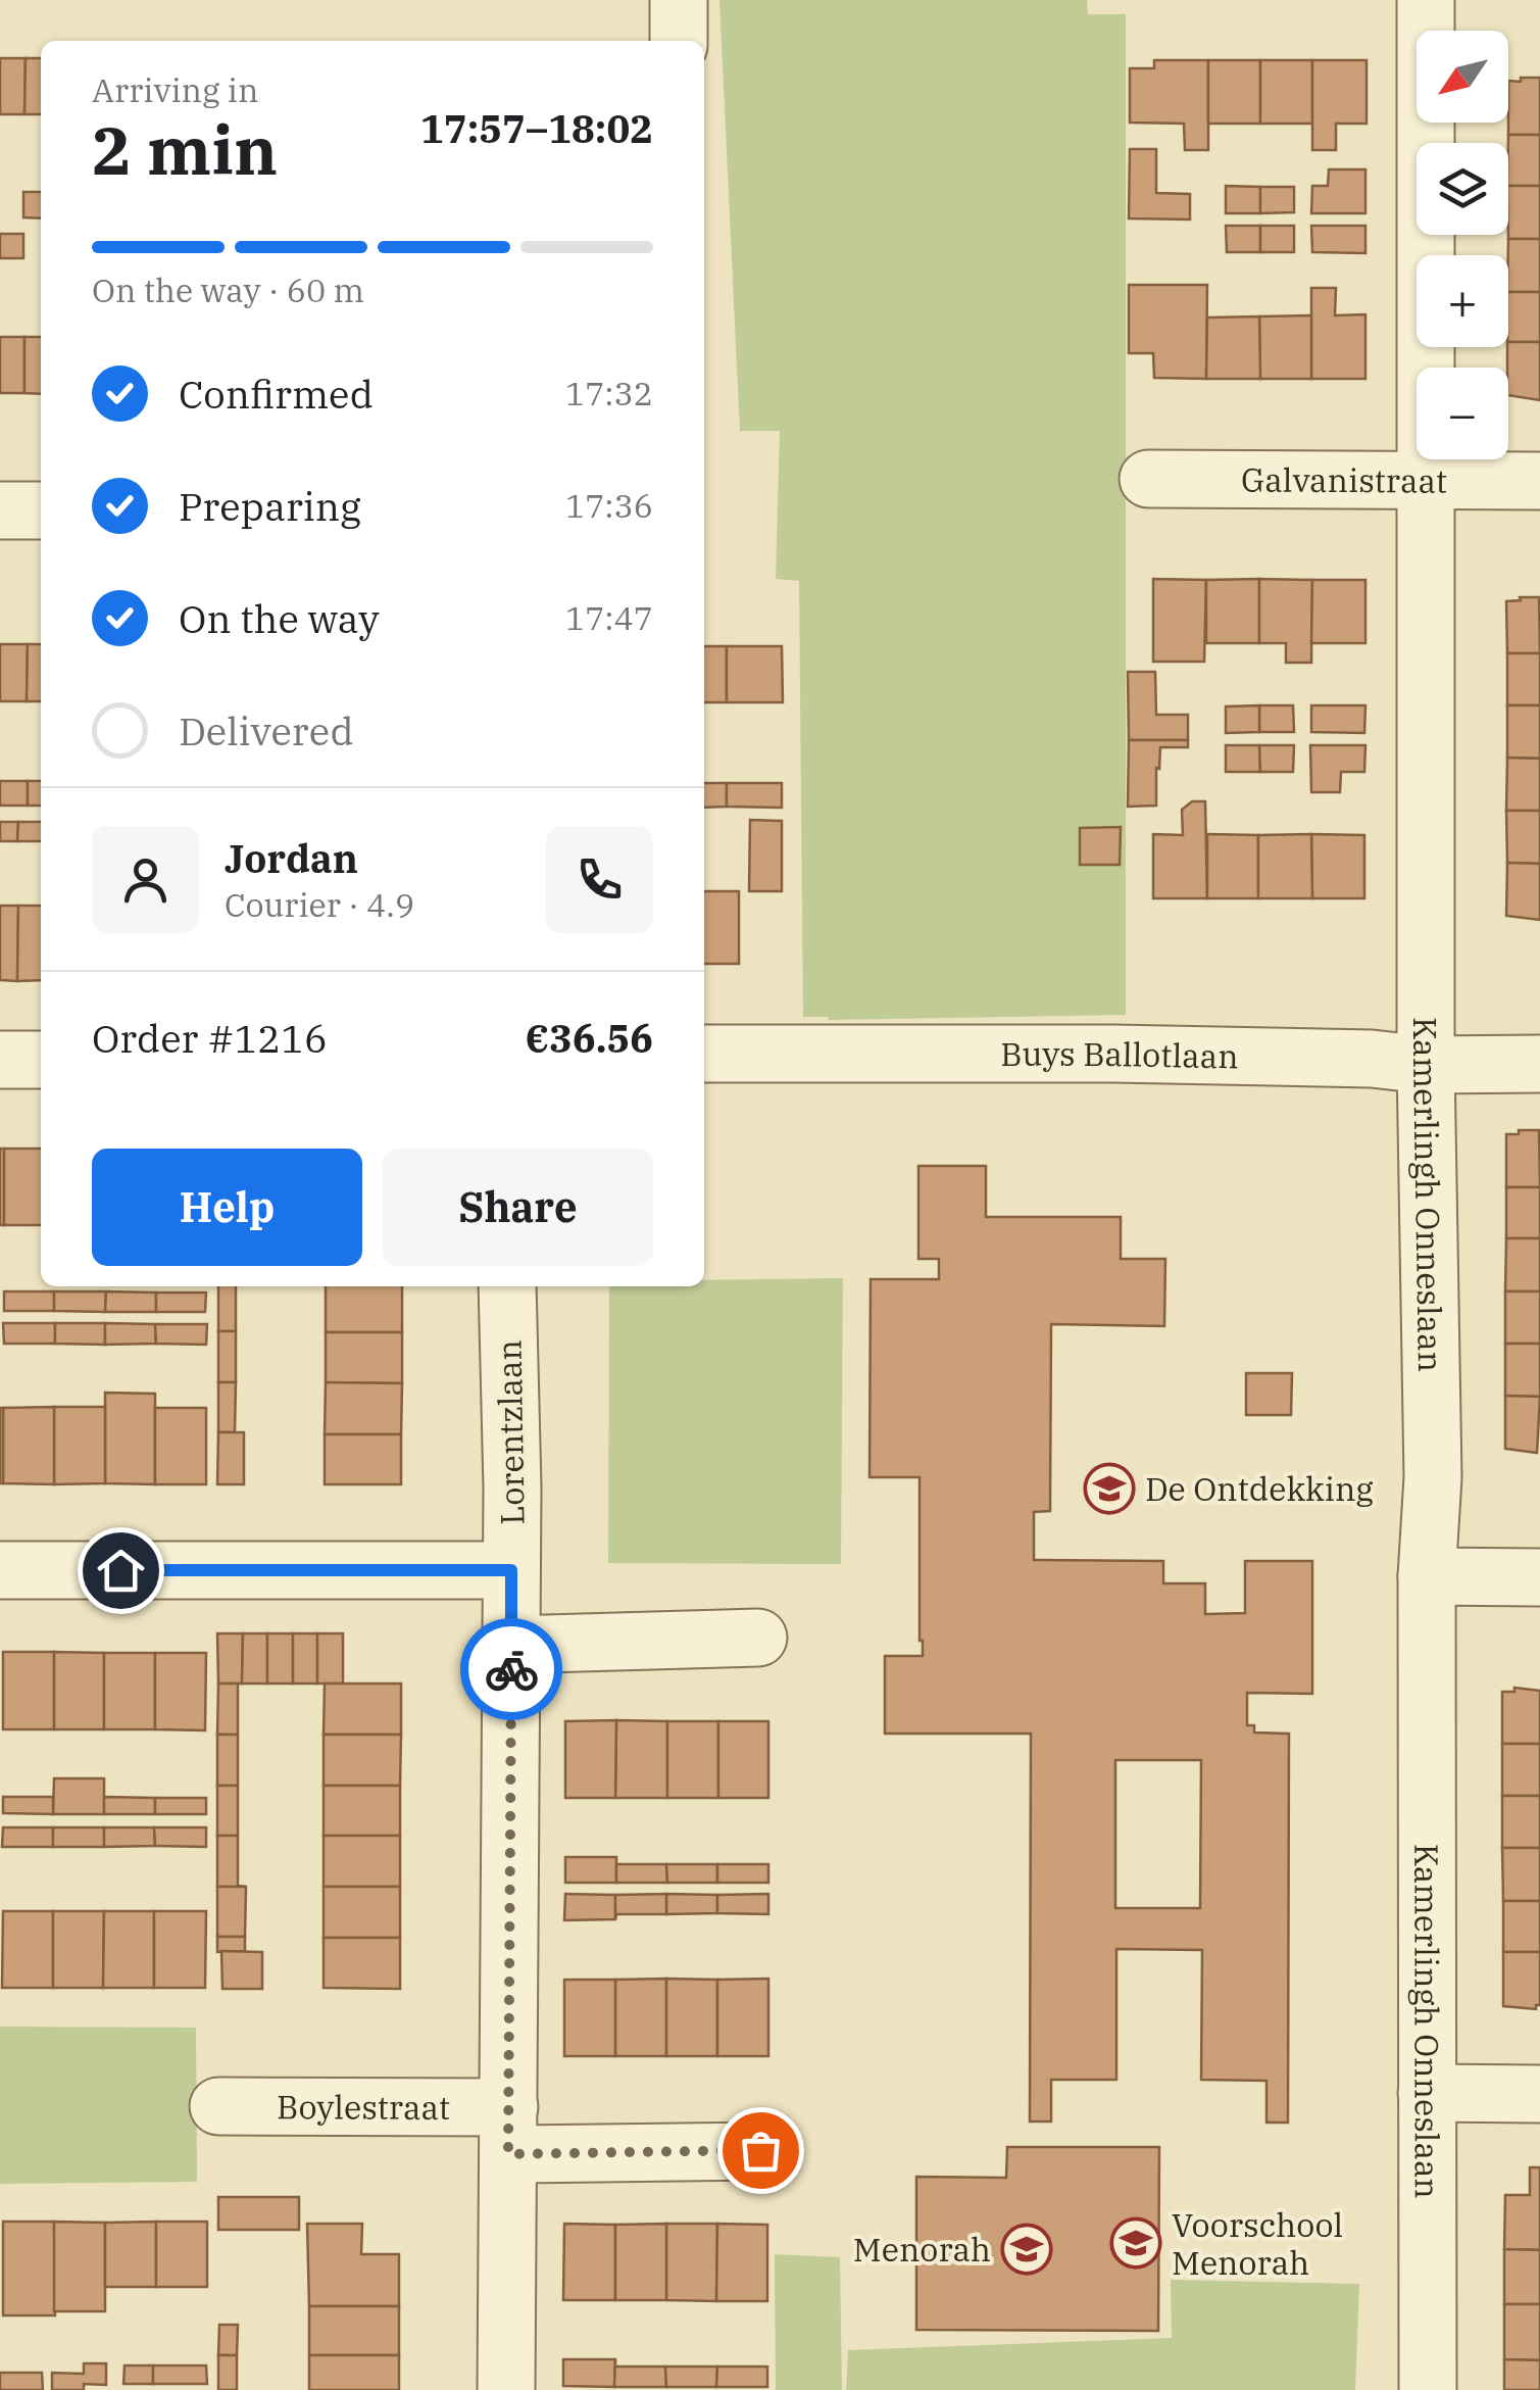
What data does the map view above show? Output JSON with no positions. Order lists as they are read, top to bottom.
{
  "streets": {
    "street": [
      "Galvanistraat",
      "Buys Ballotlaan",
      "Kamerlingh Onneslaan",
      "Lorentzlaan",
      "Boylestraat"
    ]
  },
  "crossings": [
    ["Galvanistraat", "Kamerlingh Onneslaan"],
    ["Buys Ballotlaan", "Kamerlingh Onneslaan"],
    ["Lorentzlaan", "Boylestraat"]
  ],
  "places": {
    "school or university": ["De Ontdekking", "Voorschool Menorah", "Menorah"]
  },
  "north": "bottom left",
  "page": {
    "map_buttons": ["+", "−"],
    "heading": ["2 min", "Arriving in", "17:57–18:02"],
    "panel": [
      "Jordan",
      "Courier · 4.9",
      "Order #1216",
      "€36.56"
    ],
    "bar": "On the way · 60 m",
    "list": [
      ["Confirmed", "17:32"],
      ["Preparing", "17:36"],
      ["On the way", "17:47"],
      "Delivered"
    ],
    "buttons": ["Help", "Share"]
  }
}
